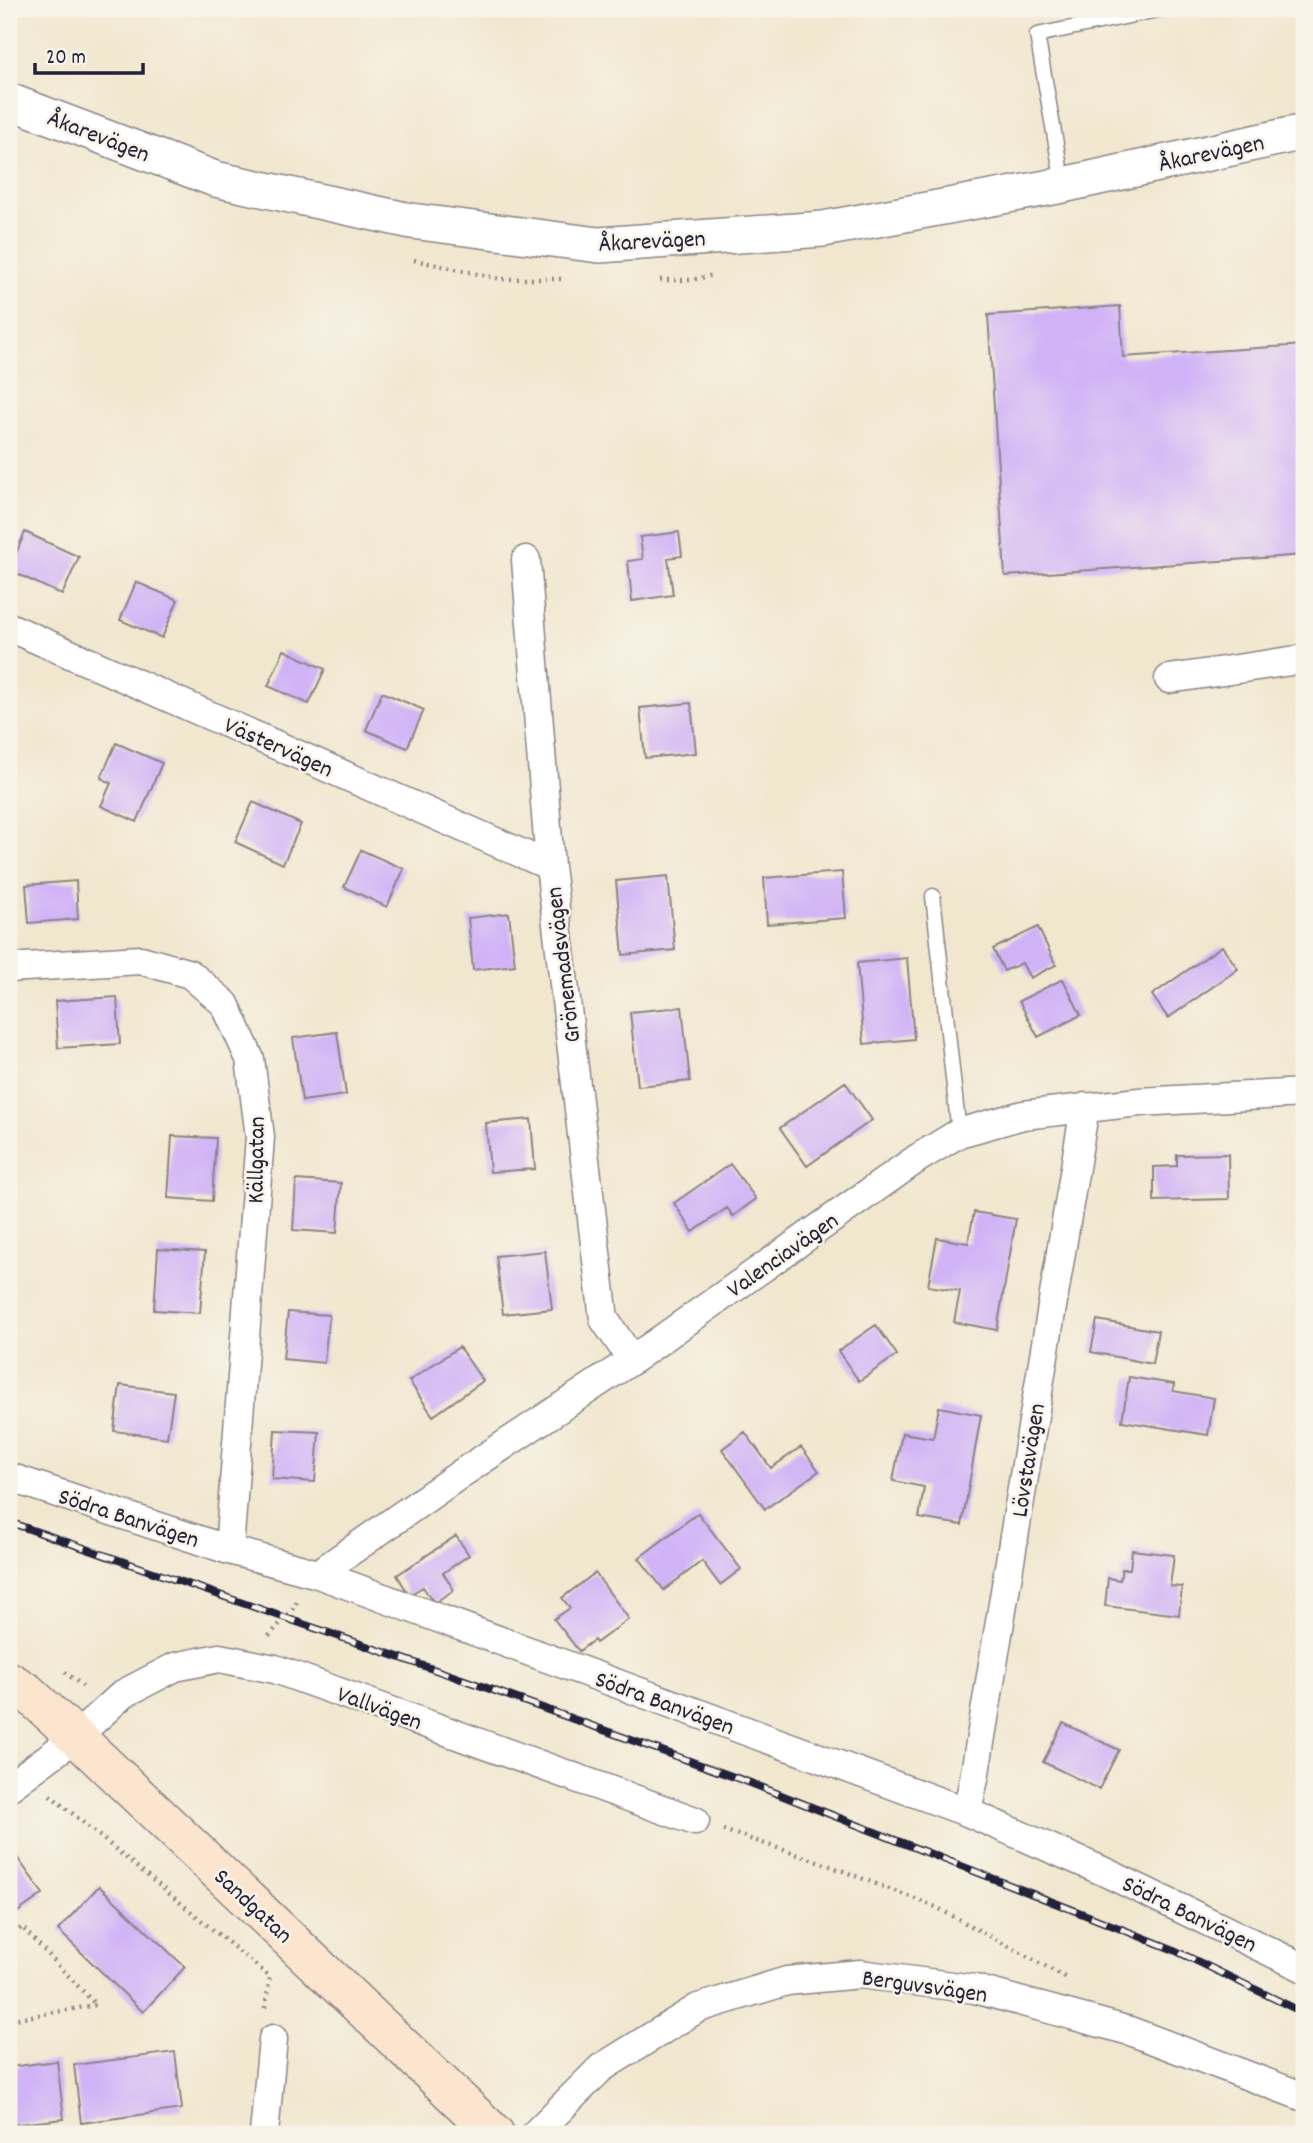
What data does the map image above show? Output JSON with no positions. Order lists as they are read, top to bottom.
{
  "streets": {
    "main road": ["Sandgatan"],
    "street": [
      "Åkarevägen",
      "Västervägen",
      "Grönemadsvägen",
      "Källgatan",
      "Valenciavägen",
      "Lövstavägen",
      "Södra Banvägen",
      "Vallvägen",
      "Berguvsvägen"
    ]
  },
  "crossings": [
    ["Västervägen", "Grönemadsvägen"],
    ["Grönemadsvägen", "Valenciavägen"],
    ["Källgatan", "Södra Banvägen"],
    ["Valenciavägen", "Lövstavägen"],
    ["Valenciavägen", "Södra Banvägen"],
    ["Lövstavägen", "Södra Banvägen"],
    ["Vallvägen", "Sandgatan"]
  ],
  "scale_bar": "20 m"
}
